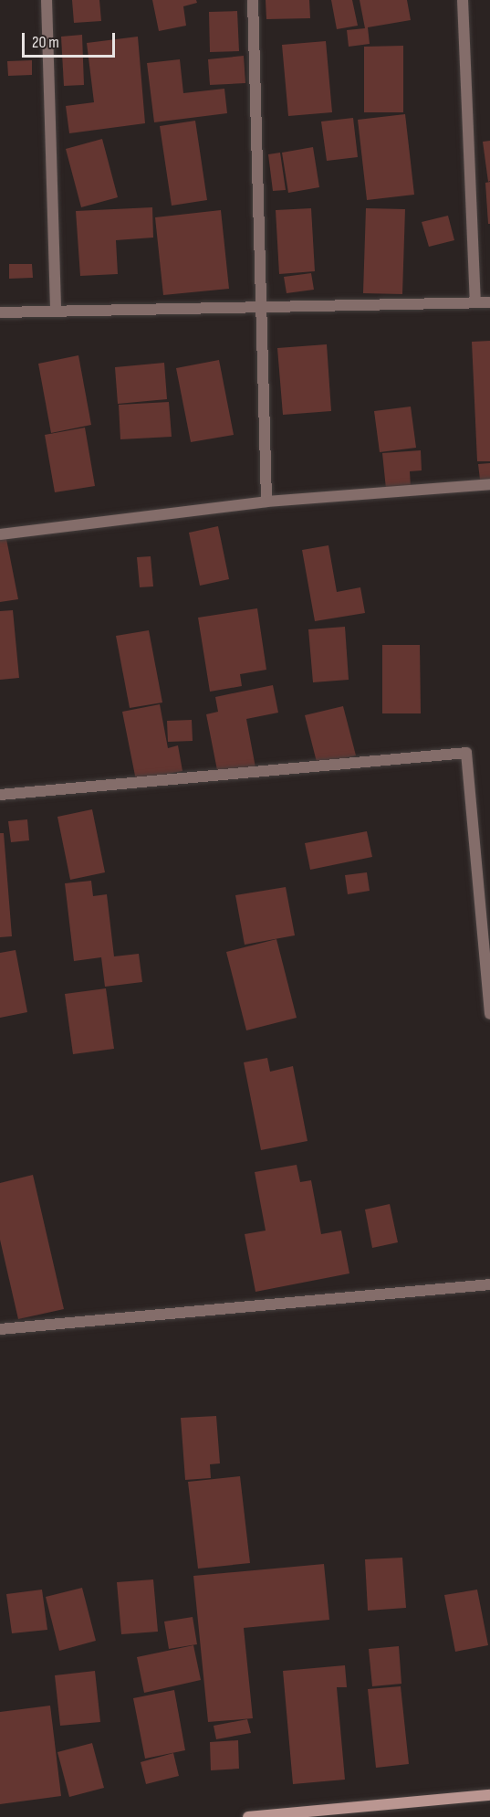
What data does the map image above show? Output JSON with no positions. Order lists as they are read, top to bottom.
{
  "scale_bar": "20 m"
}
